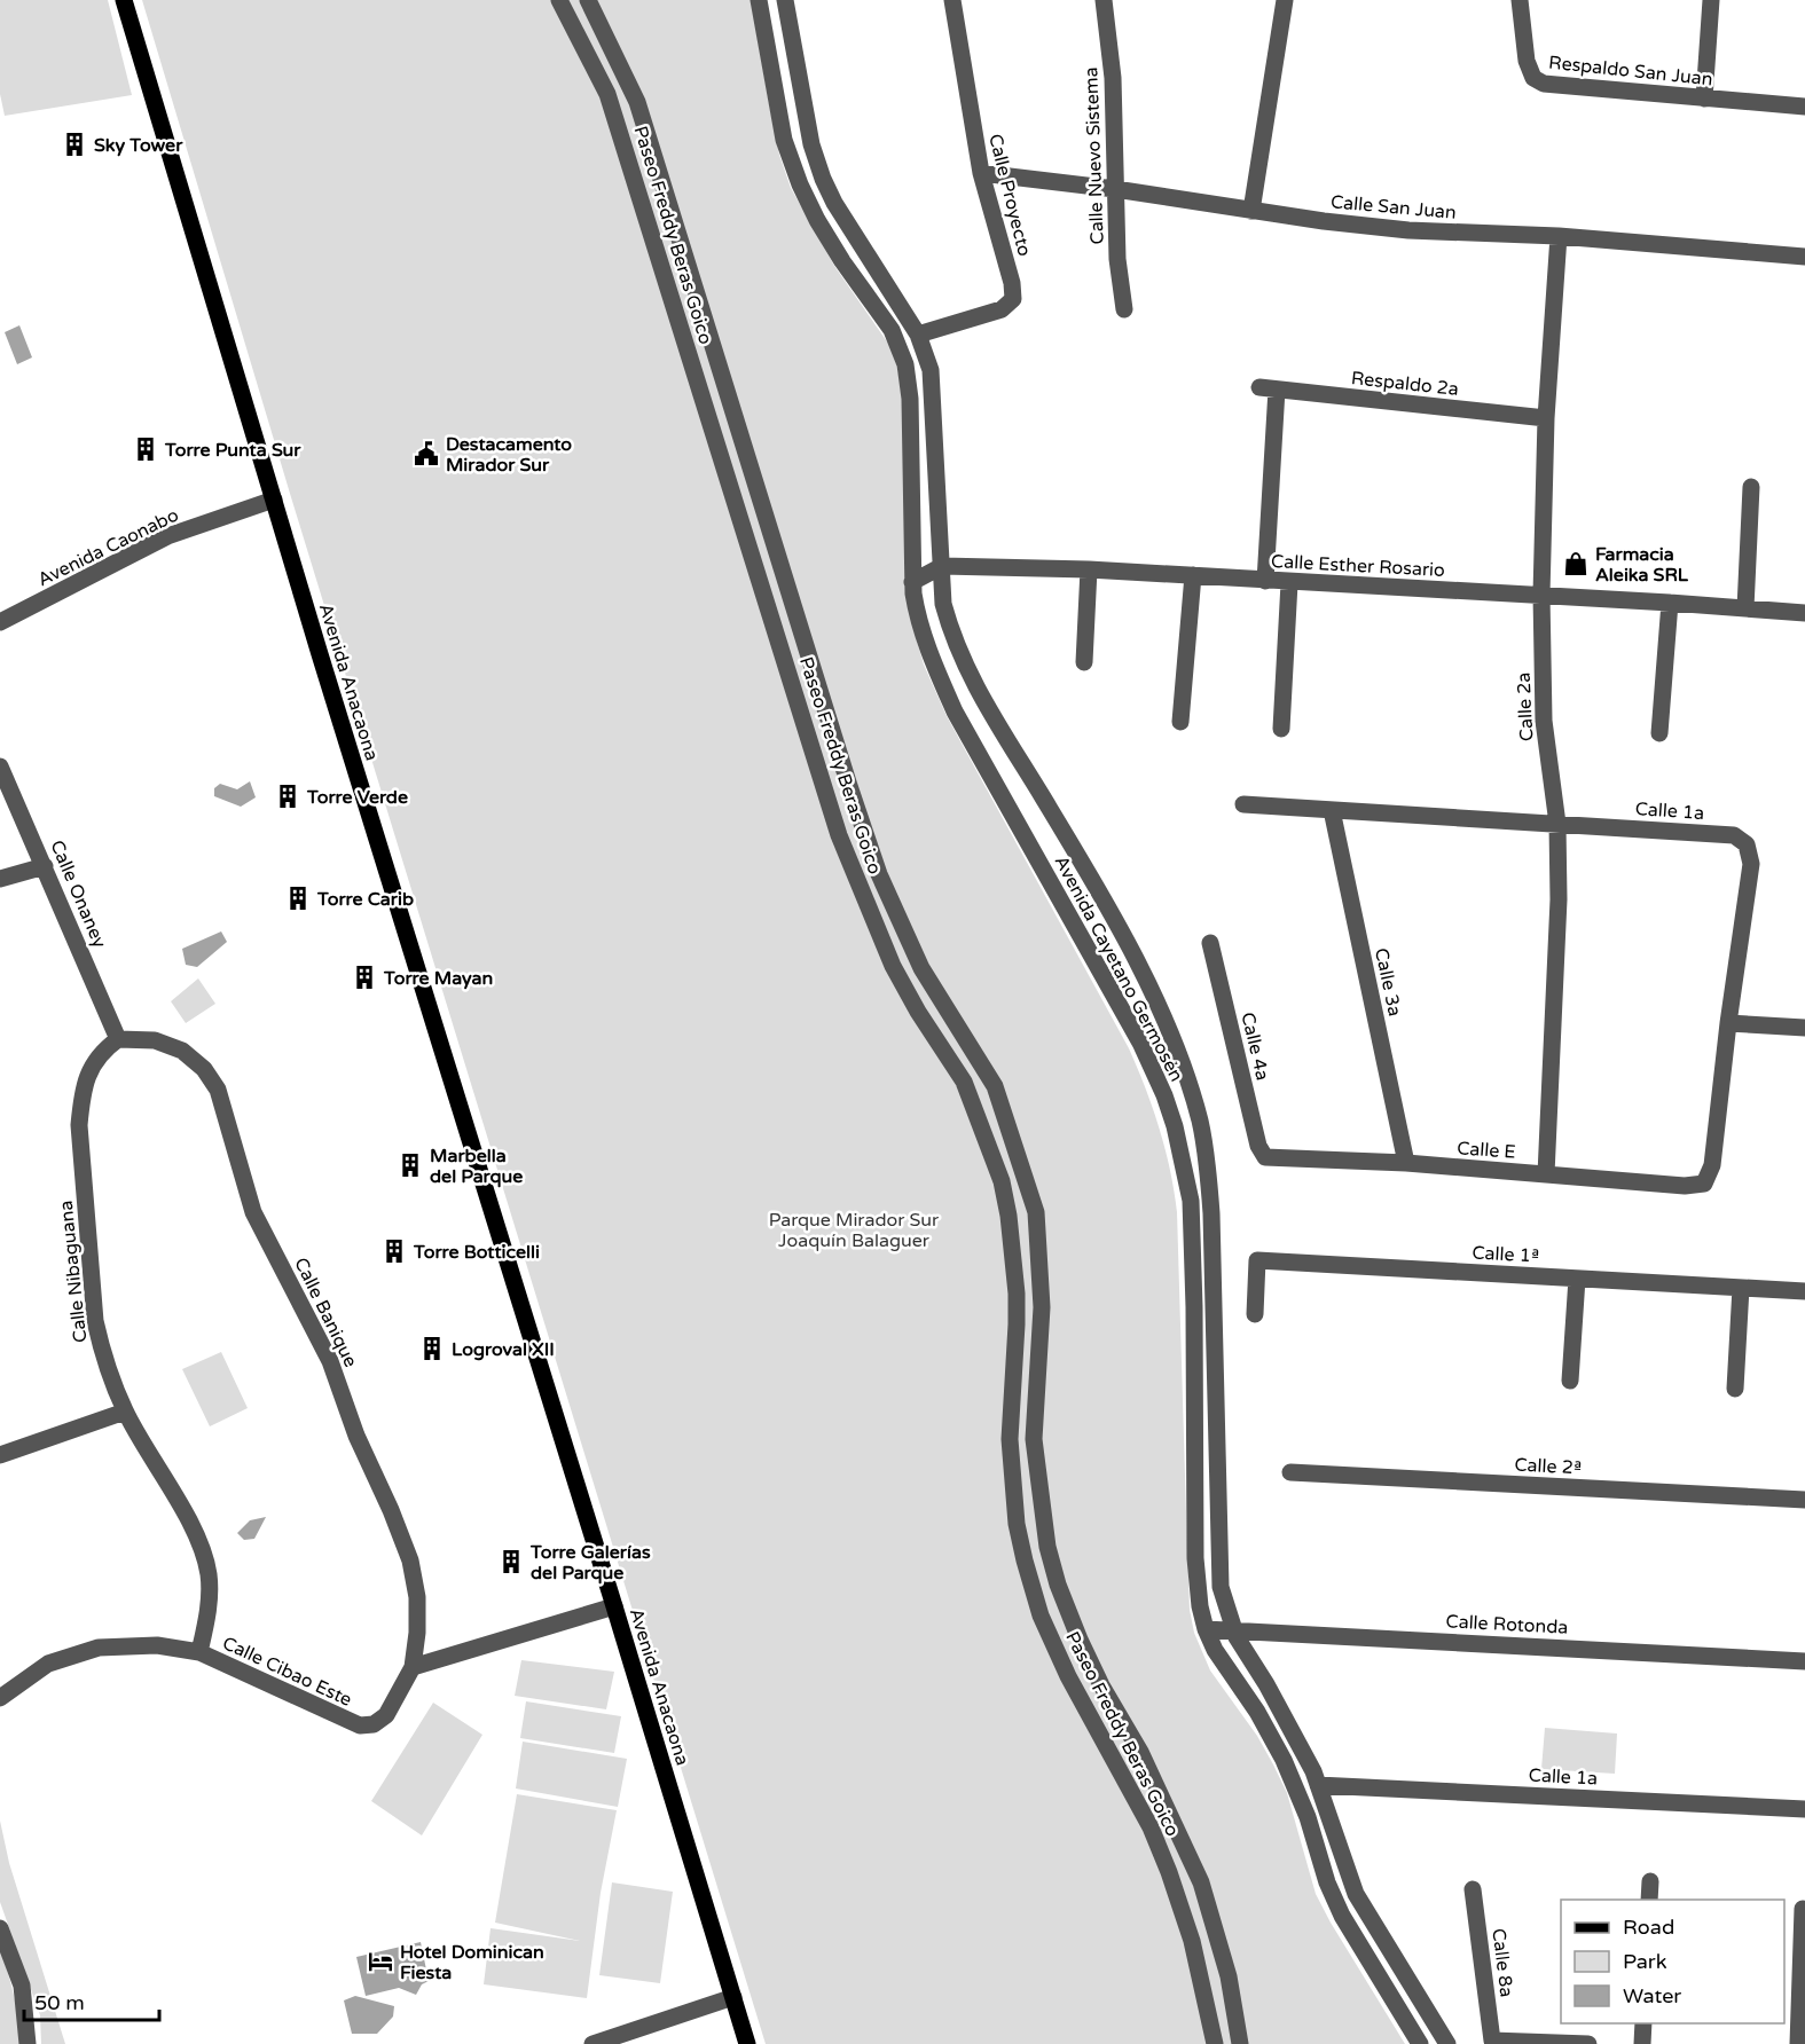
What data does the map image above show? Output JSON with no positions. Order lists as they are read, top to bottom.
{
  "streets": {
    "main road": ["Avenida Anacaona"],
    "street": [
      "Respaldo San Juan",
      "Calle Nuevo Sistema",
      "Calle Proyecto",
      "Calle San Juan",
      "Paseo Freddy Beras Goico",
      "Respaldo 2a",
      "Avenida Caonabo",
      "Calle Esther Rosario",
      "Calle 2a",
      "Calle 1a",
      "Calle Onaney",
      "Avenida Cayetano Germosén",
      "Calle 3a",
      "Calle 4a",
      "Calle E",
      "Calle 1ª",
      "Calle Nibaguana",
      "Calle Banique",
      "Calle 2ª",
      "Calle Rotonda",
      "Calle Cibao Este",
      "Calle 8a"
    ]
  },
  "crossings": [
    ["Calle Nuevo Sistema", "Calle San Juan"],
    ["Calle Proyecto", "Calle San Juan"],
    ["Calle Proyecto", "Avenida Cayetano Germosén"],
    ["Calle San Juan", "Calle 2a"],
    ["Respaldo 2a", "Calle Esther Rosario"],
    ["Respaldo 2a", "Calle 2a"],
    ["Avenida Caonabo", "Avenida Anacaona"],
    ["Calle Esther Rosario", "Calle 2a"],
    ["Calle Esther Rosario", "Avenida Cayetano Germosén"],
    ["Calle 2a", "Calle 1a"],
    ["Calle 2a", "Calle E"],
    ["Calle 1a", "Avenida Cayetano Germosén"],
    ["Calle 1a", "Calle 3a"],
    ["Calle 1a", "Calle E"],
    ["Calle Onaney", "Calle Nibaguana"],
    ["Calle Onaney", "Calle Banique"],
    ["Avenida Cayetano Germosén", "Calle Rotonda"],
    ["Calle 3a", "Calle E"],
    ["Calle 4a", "Calle E"],
    ["Calle Nibaguana", "Calle Banique"],
    ["Calle Nibaguana", "Calle Cibao Este"],
    ["Calle Banique", "Calle Cibao Este"]
  ],
  "parks": ["Parque Mirador Sur Joaquín Balaguer"],
  "places": {
    "building": [
      "Sky Tower",
      "Torre Punta Sur",
      "Torre Verde",
      "Torre Carib",
      "Torre Mayan",
      "Marbella del Parque",
      "Torre Botticelli",
      "Logroval XII",
      "Torre Galerías del Parque"
    ],
    "public building": ["Destacamento Mirador Sur"],
    "shop": ["Farmacia Aleika SRL"],
    "hotel": ["Hotel Dominican Fiesta"]
  },
  "legend": ["Road", "Park", "Water"],
  "scale_bar": "50 m"
}
